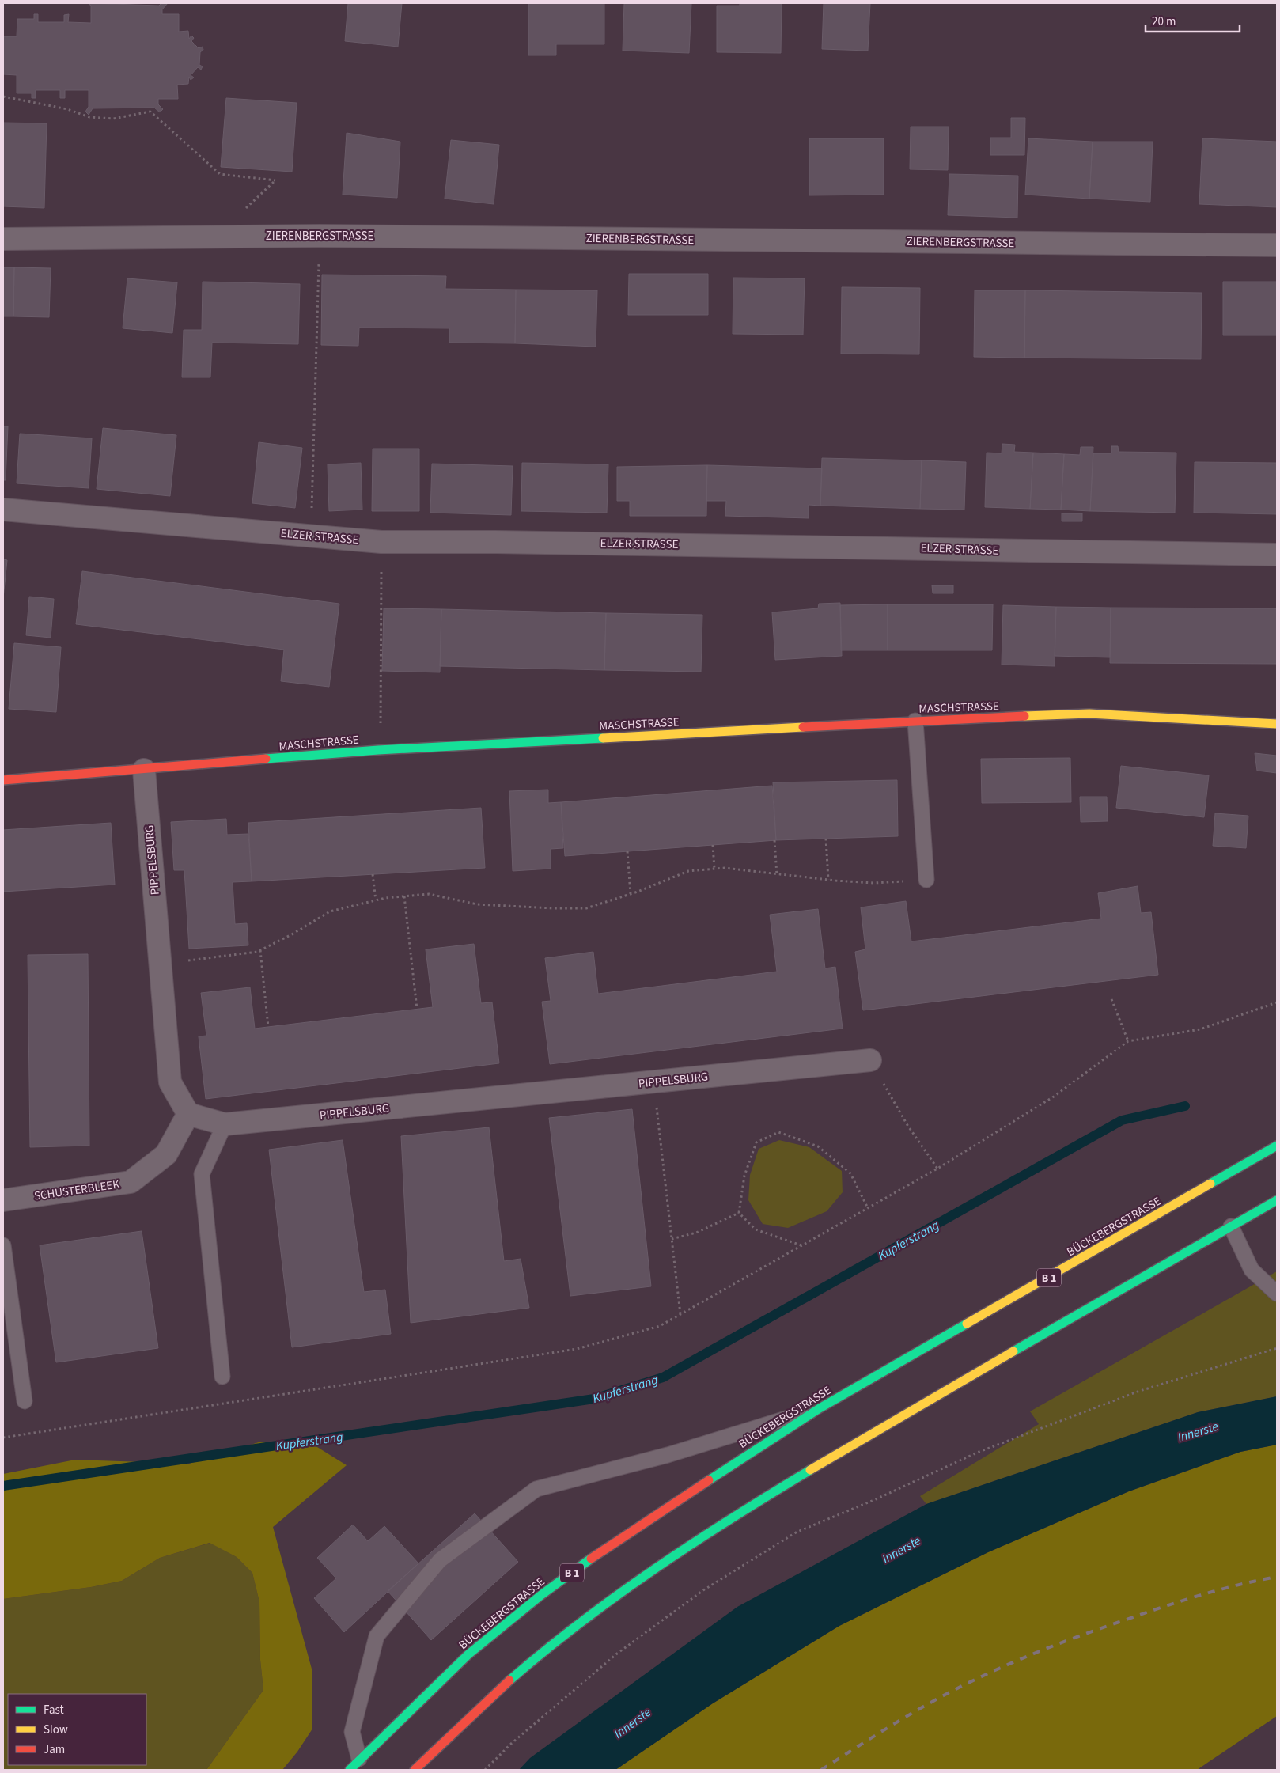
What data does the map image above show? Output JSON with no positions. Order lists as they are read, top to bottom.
{
  "streets": {
    "main road": ["MASCHSTRASSE", "BÜCKEBERGSTRASSE", "B 1"],
    "street": [
      "ZIERENBERGSTRASSE",
      "ELZER STRASSE",
      "PIPPELSBURG",
      "SCHUSTERBLEEK"
    ]
  },
  "crossings": [
    ["MASCHSTRASSE", "PIPPELSBURG"],
    ["PIPPELSBURG", "SCHUSTERBLEEK"]
  ],
  "water": ["Kupferstrang", "Innerste"],
  "legend": ["Fast", "Slow", "Jam"],
  "scale_bar": "20 m"
}
